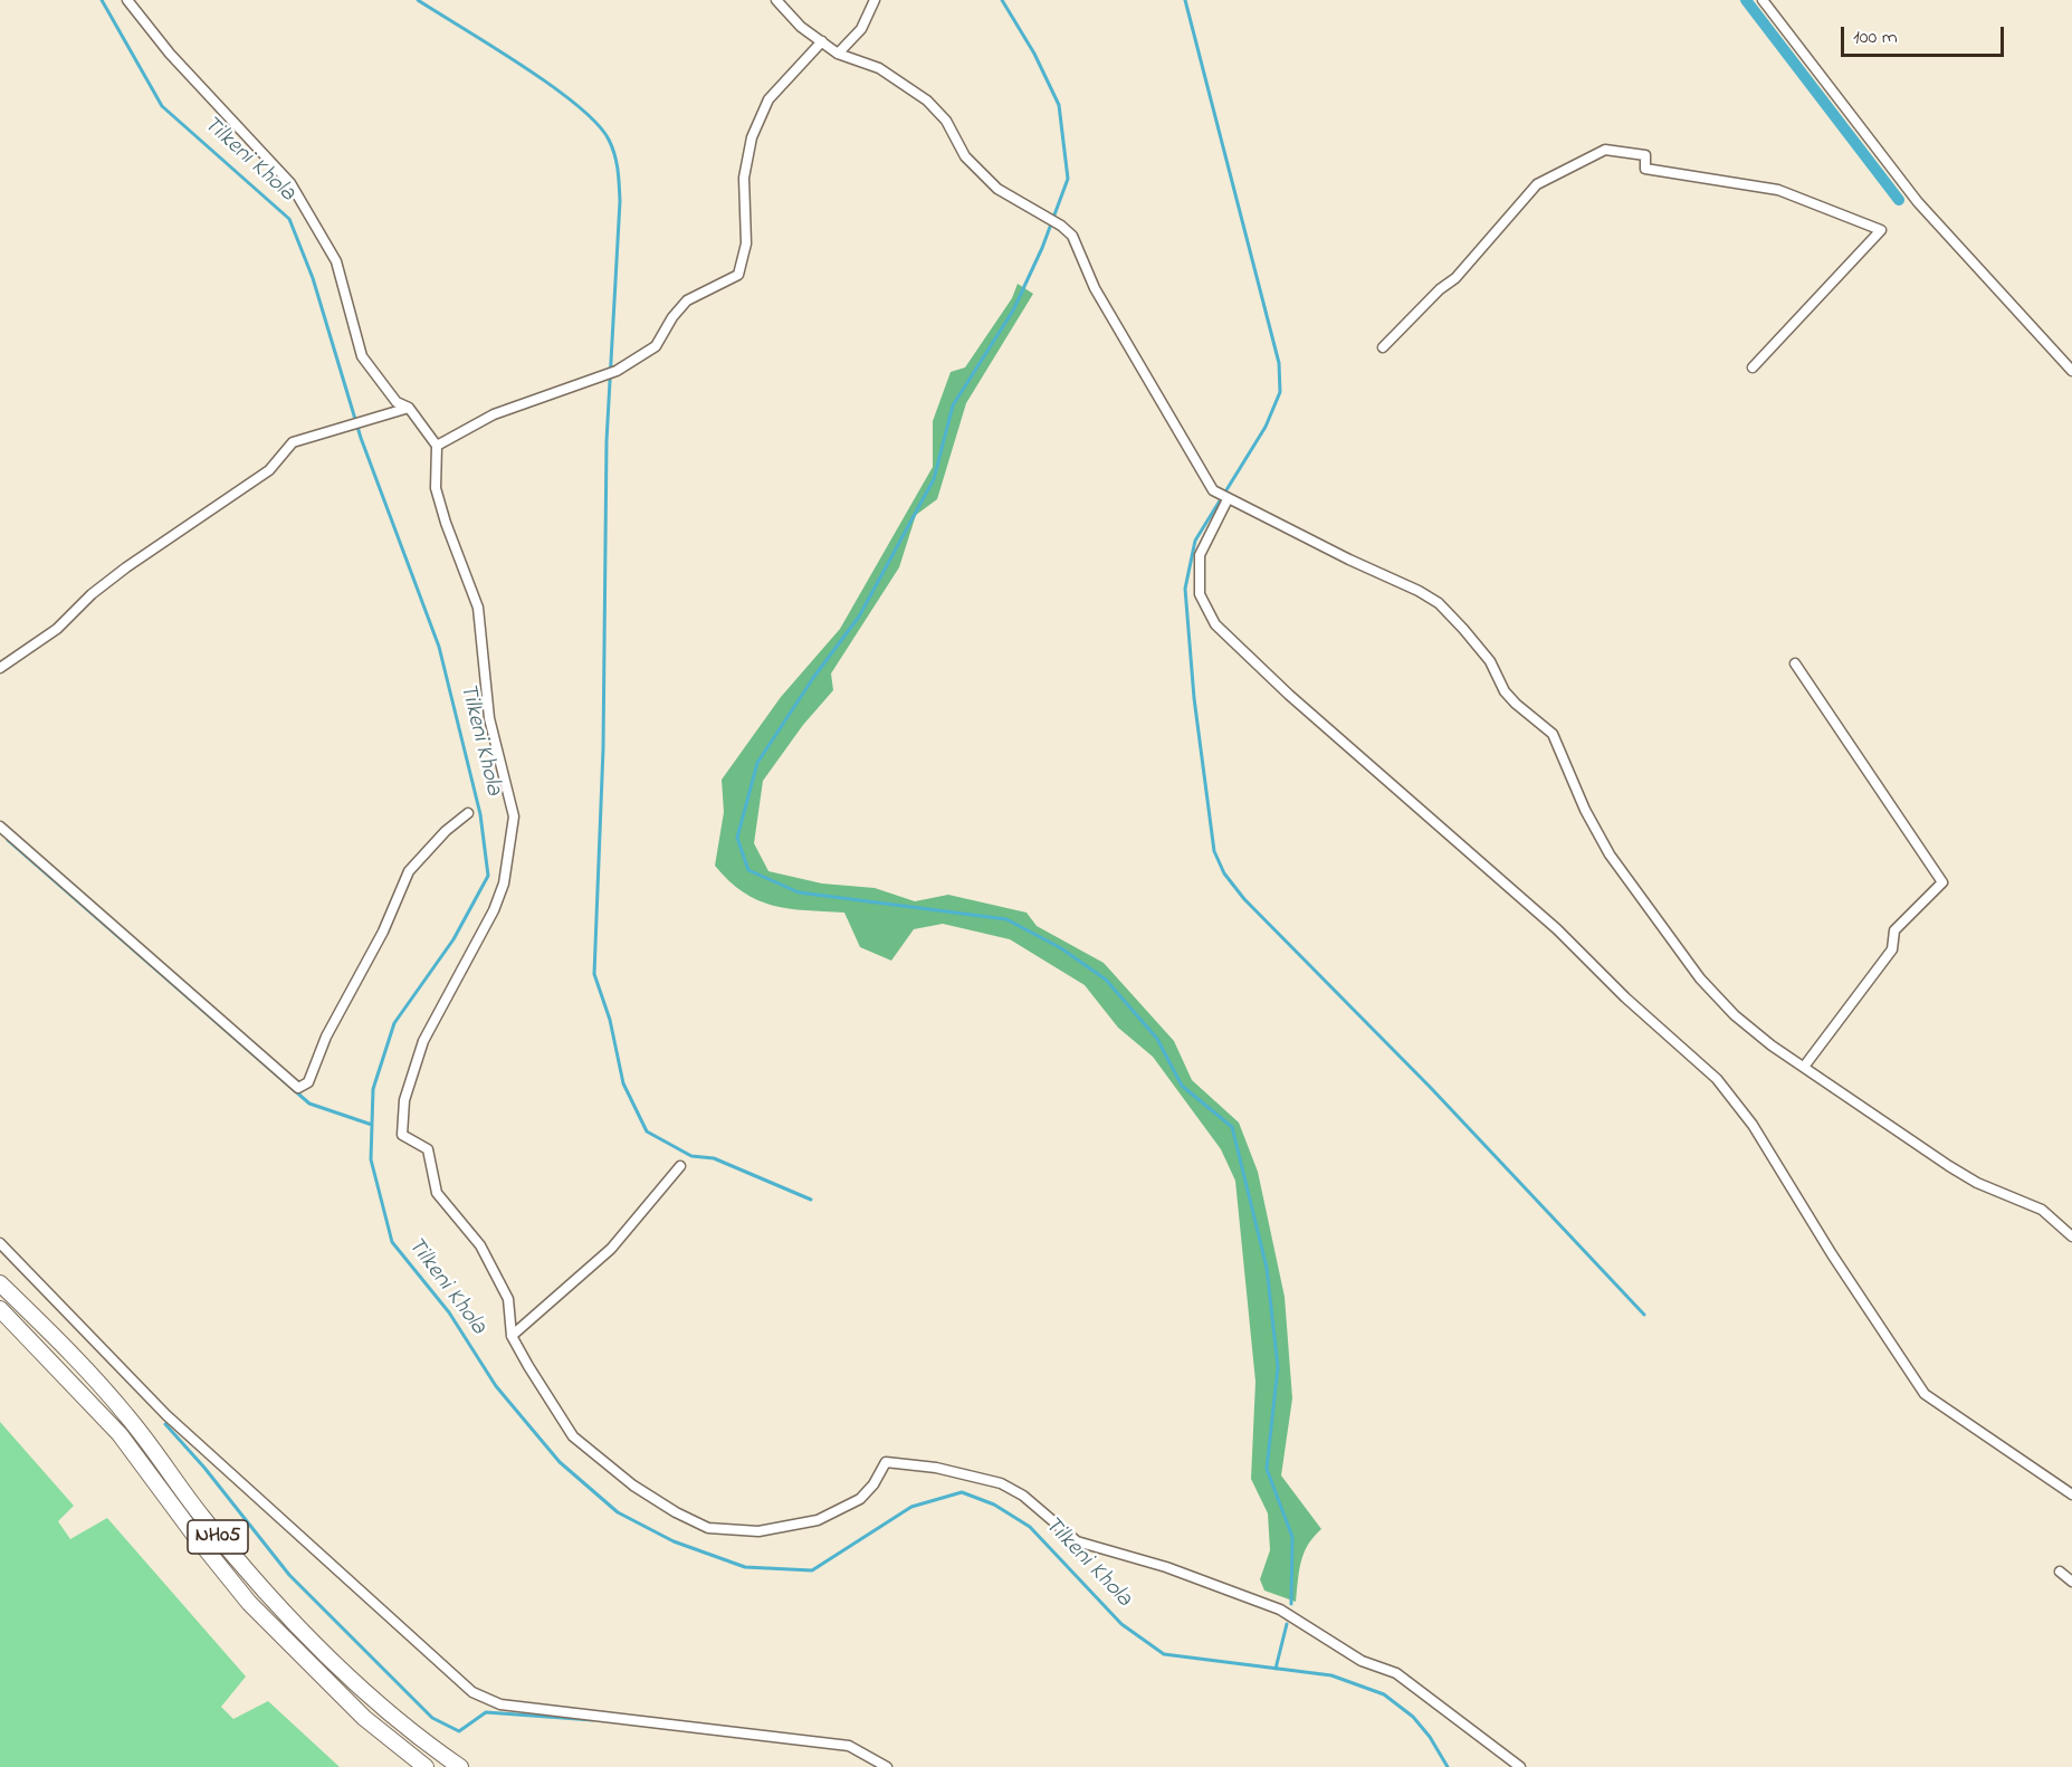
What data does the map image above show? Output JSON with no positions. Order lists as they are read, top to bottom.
{
  "streets": {
    "main road": ["NH05"]
  },
  "water": ["Tilkeni Khola"],
  "scale_bar": "100 m"
}
